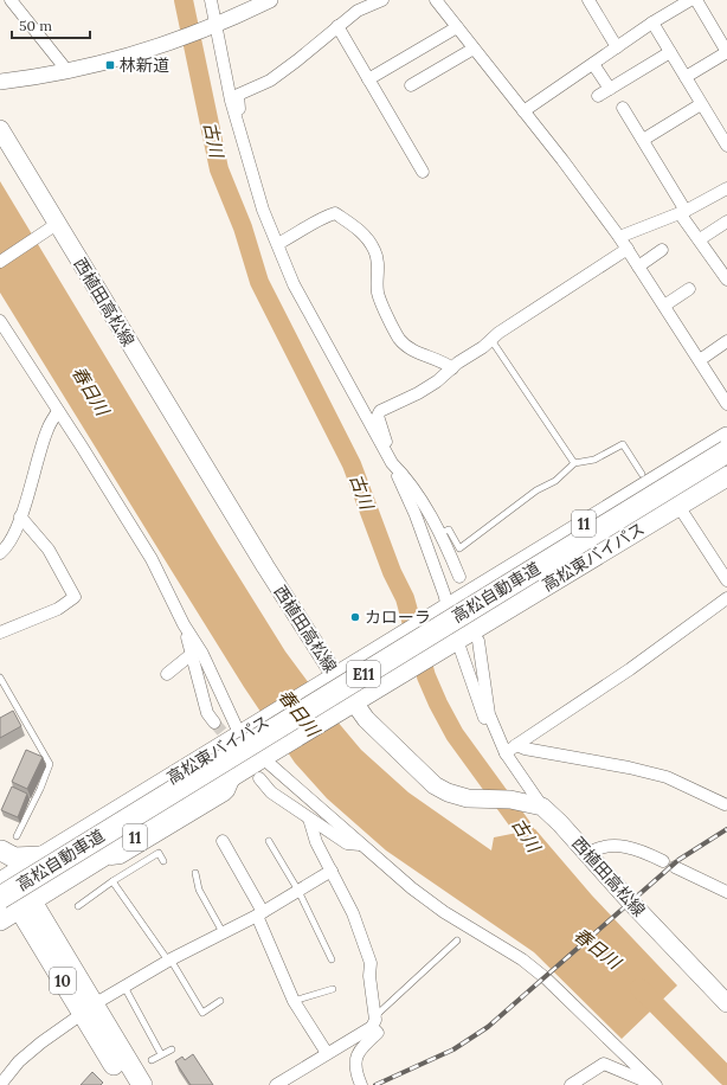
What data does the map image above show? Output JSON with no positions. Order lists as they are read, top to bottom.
{
  "streets": {
    "highway": ["高松自動車道", "E11"],
    "main road": [
      "西植田高松線",
      "11",
      "高松東バイパス",
      "10"
    ]
  },
  "crossings": [
    ["西植田高松線", "高松東バイパス"],
    ["高松東バイパス", "高松自動車道"],
    ["高松東バイパス", "10"],
    ["高松自動車道", "10"]
  ],
  "water": ["古川", "春日川"],
  "places": {
    "transit": ["林新道"],
    "other": ["カローラ"]
  },
  "scale_bar": "50 m"
}
